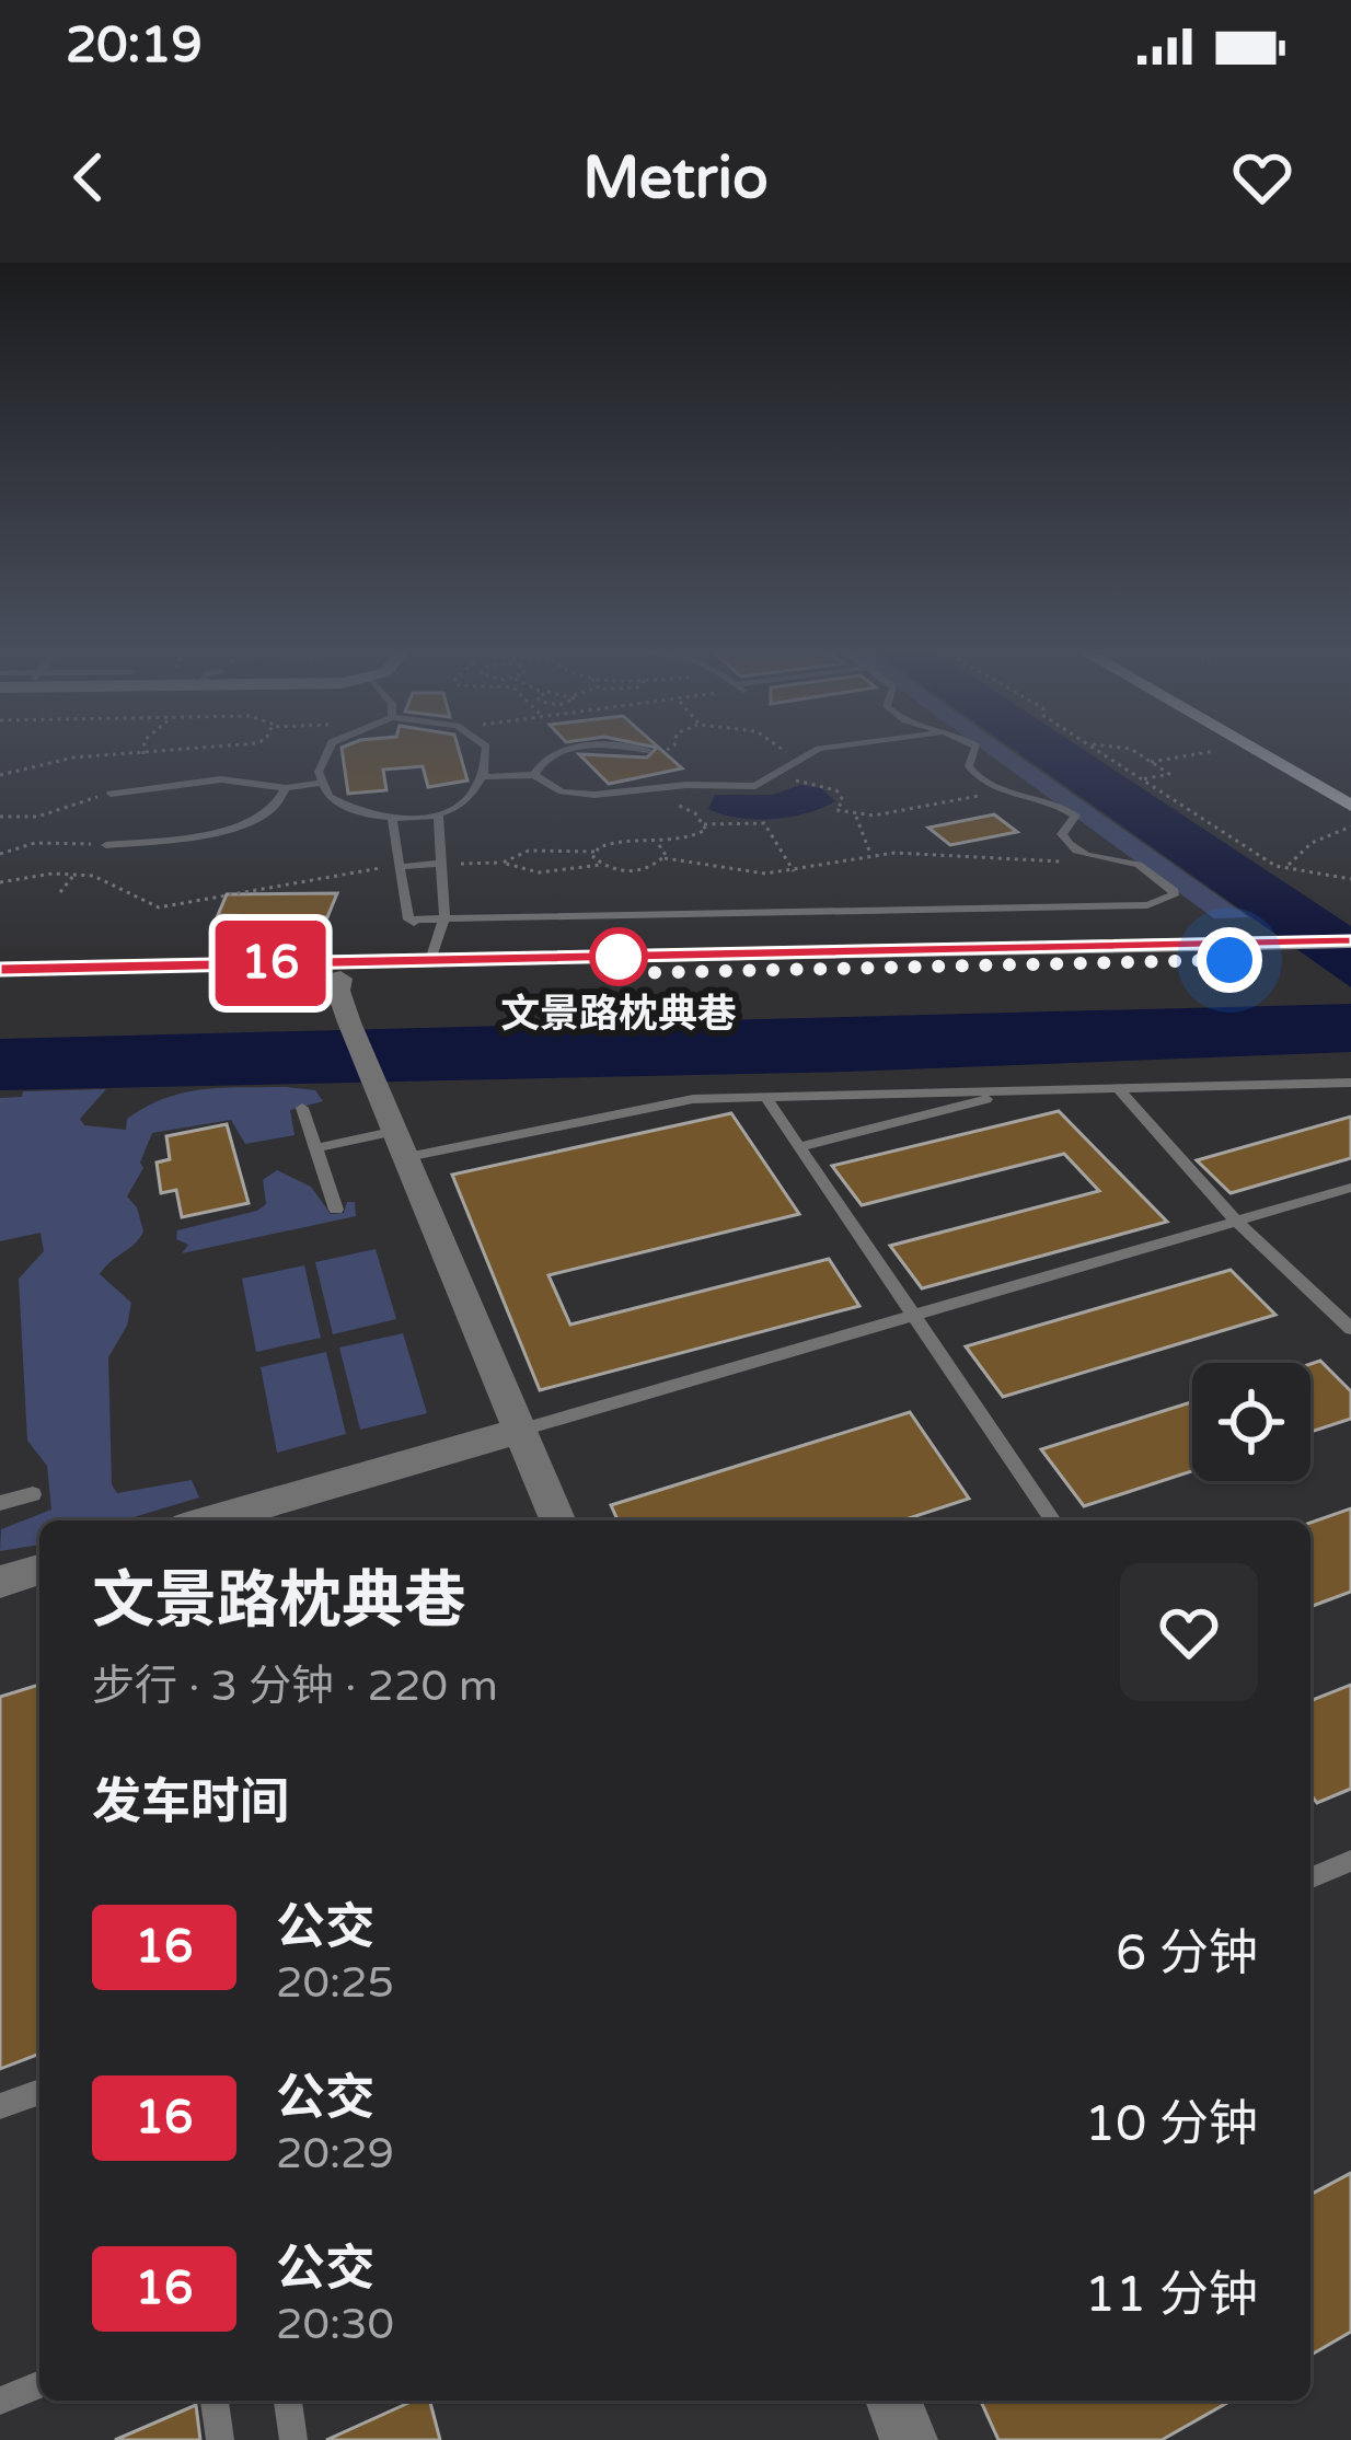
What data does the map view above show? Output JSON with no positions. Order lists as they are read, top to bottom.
{
  "places": ["文景路枕典巷"],
  "lines": ["bus line 16"],
  "page": {
    "status": "20:19",
    "header": "Metrio",
    "on_map": "16",
    "heading": [
      ["文景路枕典巷", "步行 · 3 分钟 · 220 m"],
      "发车时间"
    ],
    "list": [
      {
        "mark": "16",
        "name": "公交",
        "note": "20:25",
        "value": "6 分钟"
      },
      {
        "mark": "16",
        "name": "公交",
        "note": "20:29",
        "value": "10 分钟"
      },
      {
        "mark": "16",
        "name": "公交",
        "note": "20:30",
        "value": "11 分钟"
      }
    ]
  }
}
